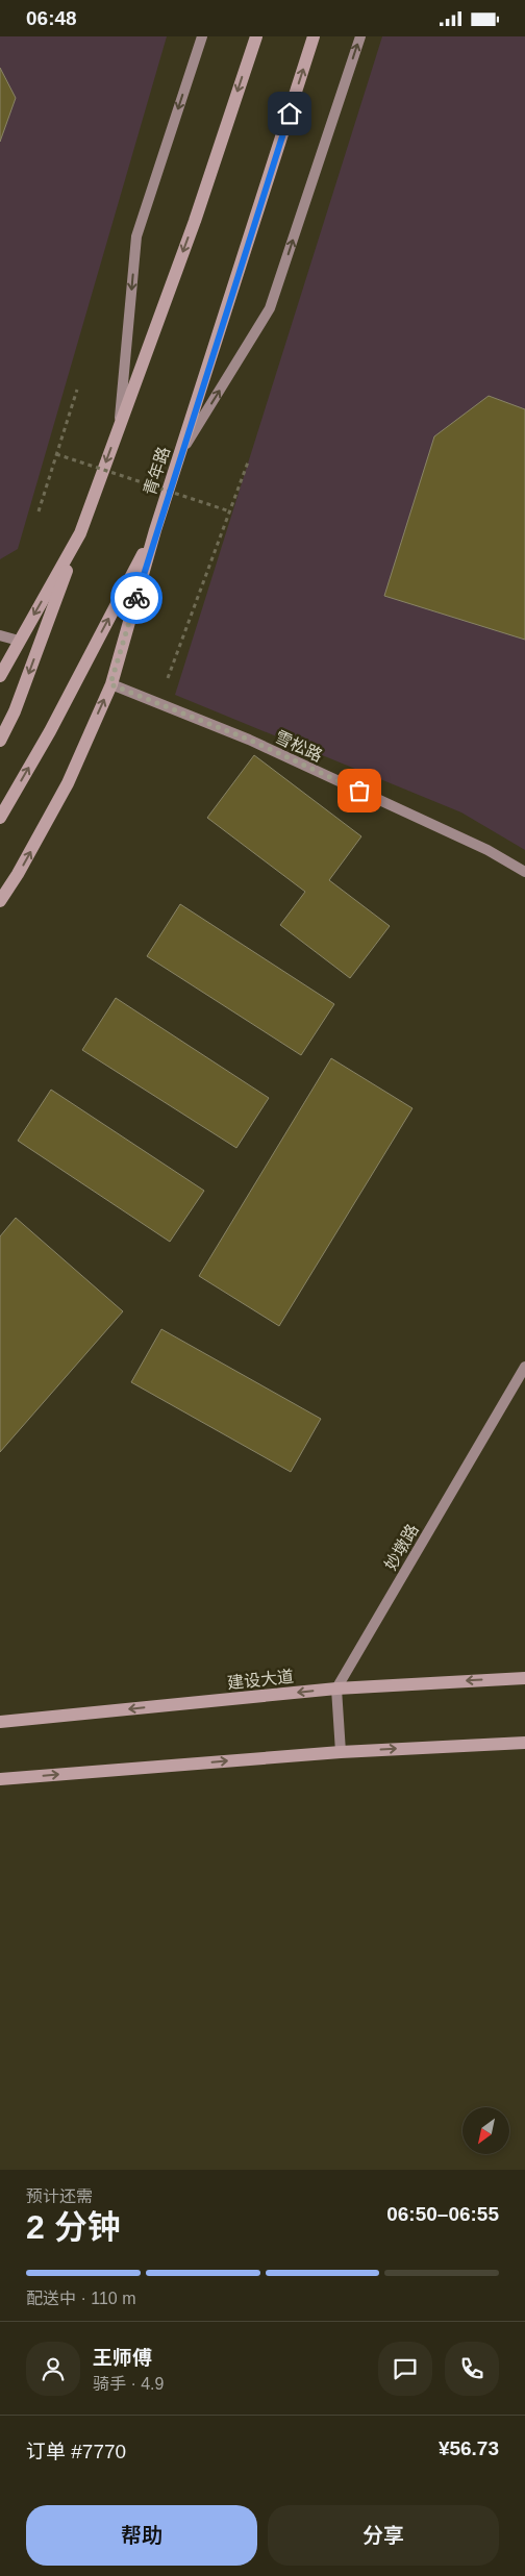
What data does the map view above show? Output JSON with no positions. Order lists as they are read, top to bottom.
{
  "streets": {
    "main road": ["青年路", "建设大道"],
    "street": ["雪松路", "妙墩路"]
  },
  "crossings": [
    ["青年路", "雪松路"],
    ["妙墩路", "建设大道"]
  ],
  "north": "bottom left",
  "page": {
    "status": "06:48",
    "heading": ["2 分钟", "预计还需", "06:50–06:55"],
    "panel": [
      "王师傅",
      "骑手 · 4.9",
      "订单 #7770",
      "¥56.73"
    ],
    "bar": "配送中 · 110 m",
    "buttons": ["帮助", "分享"]
  }
}
